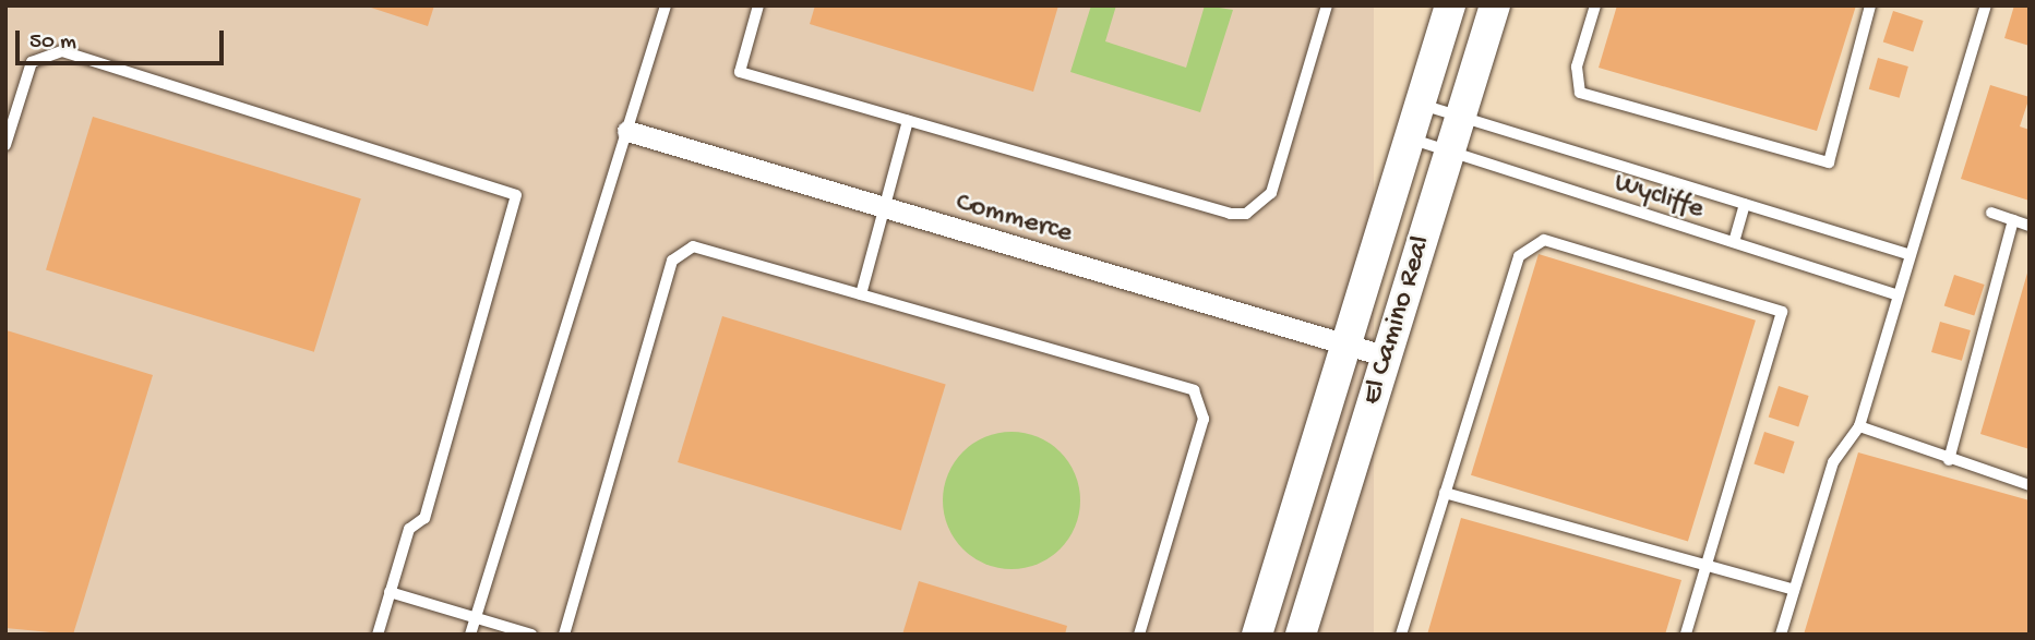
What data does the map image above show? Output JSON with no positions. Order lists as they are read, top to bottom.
{
  "streets": {
    "main road": ["El Camino Real"],
    "street": ["Commerce"],
    "lane": ["Wycliffe"]
  },
  "crossings": [
    ["Wycliffe", "El Camino Real"],
    ["Commerce", "El Camino Real"]
  ],
  "scale_bar": "50 m"
}
